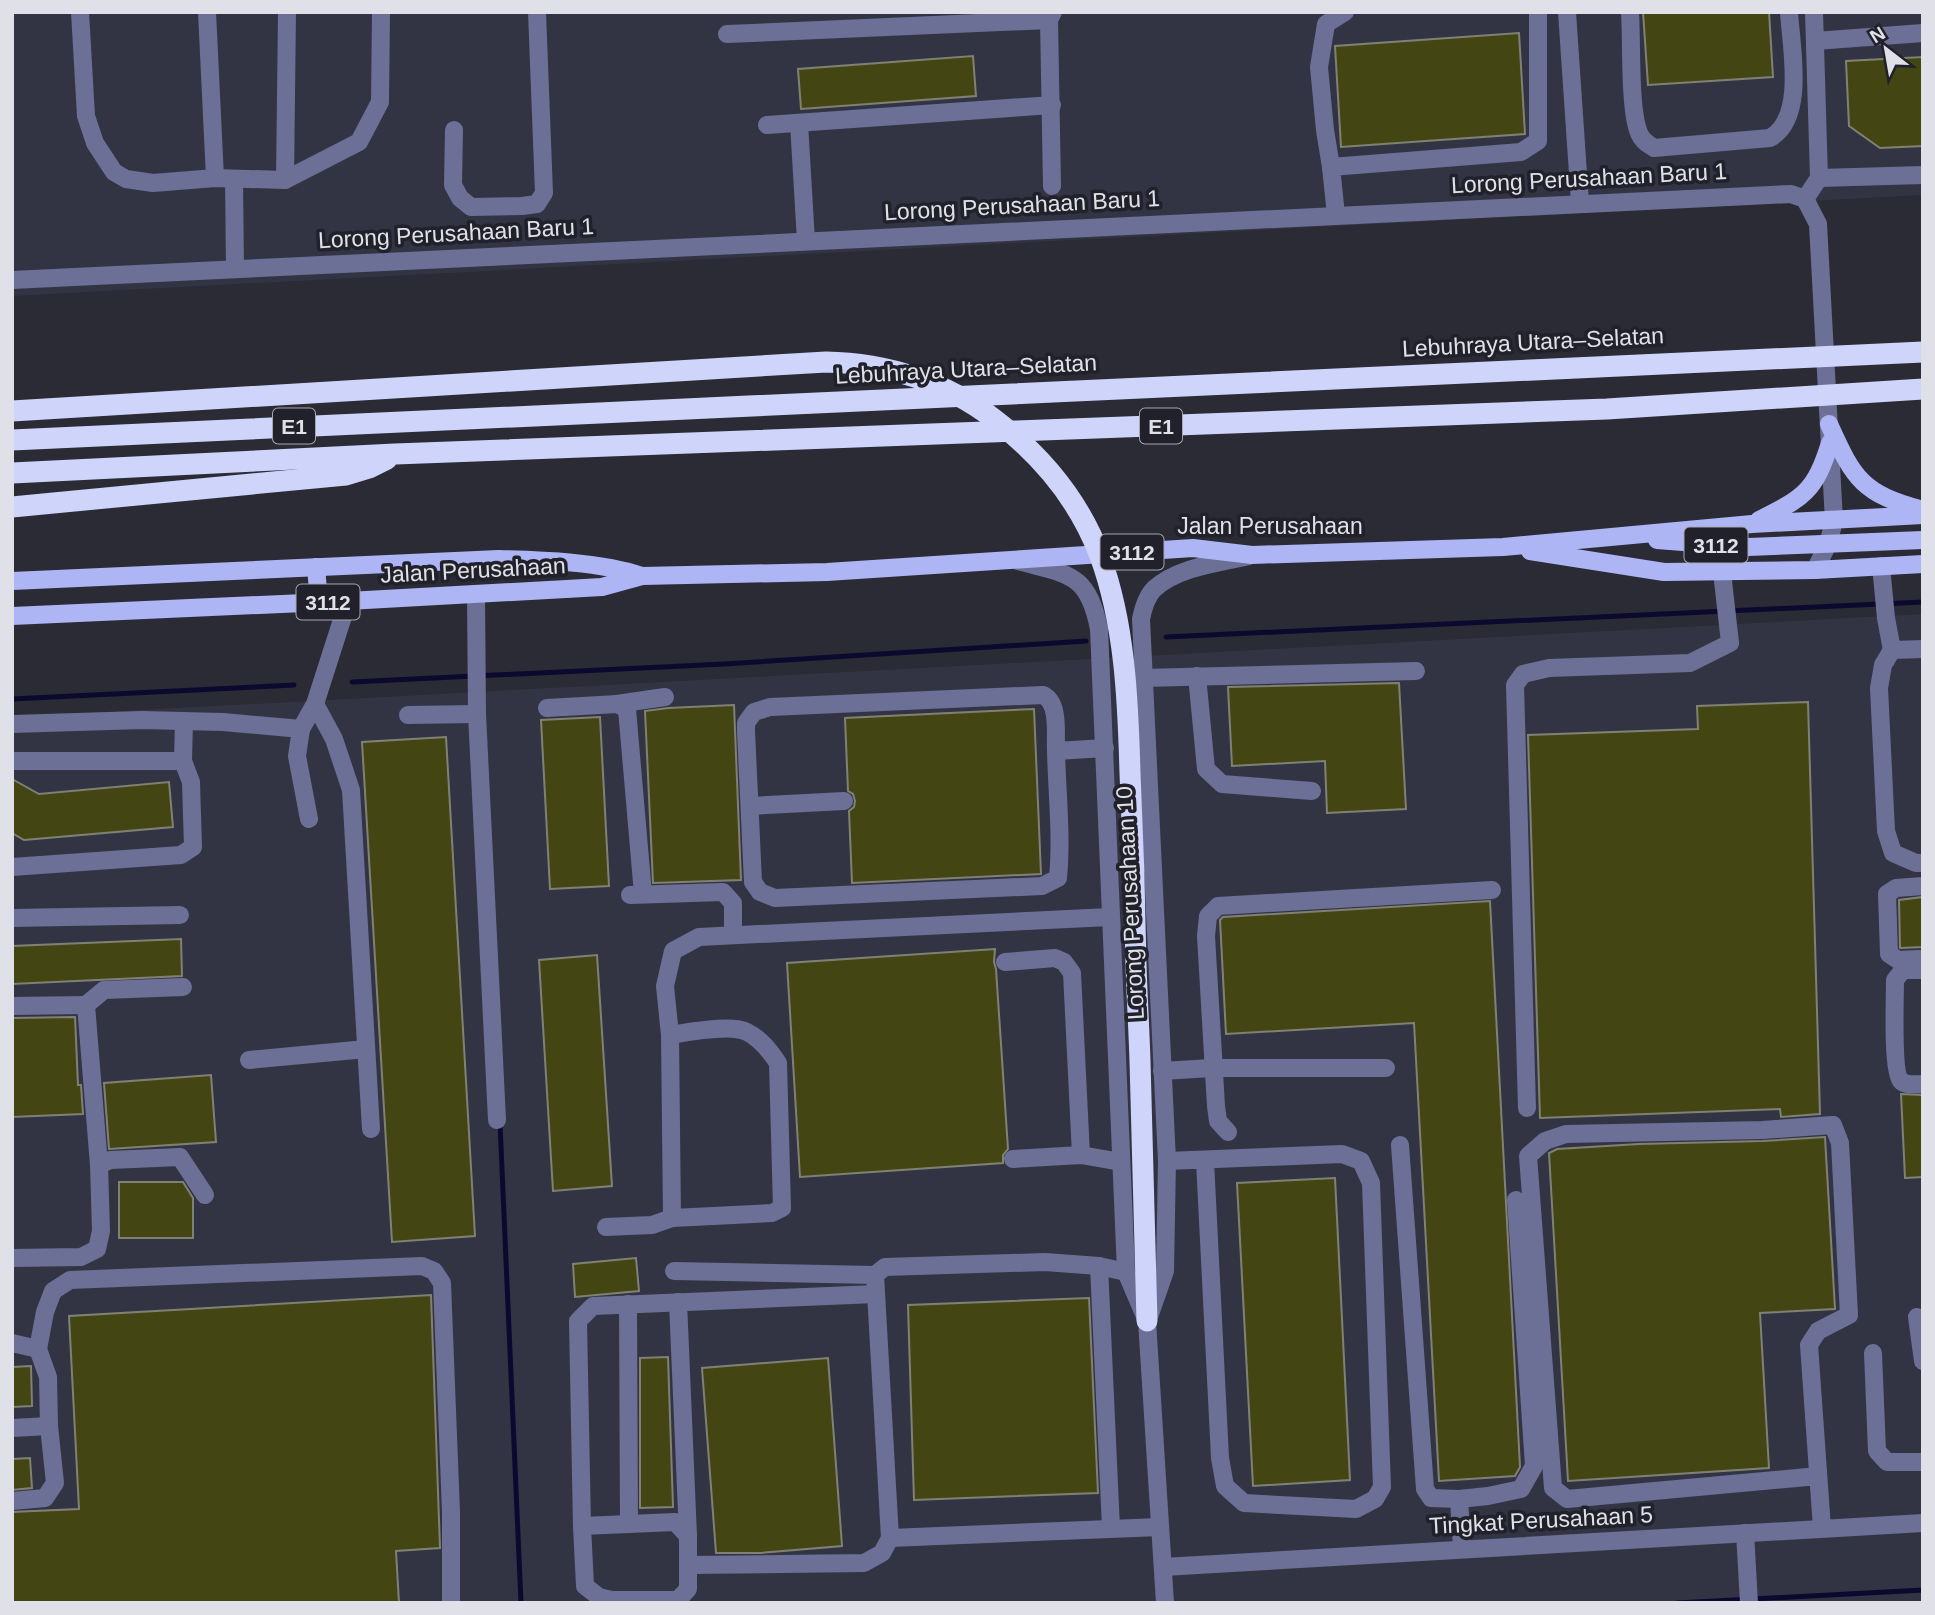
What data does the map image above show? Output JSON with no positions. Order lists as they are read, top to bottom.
{
  "streets": {
    "highway": ["Lebuhraya Utara–Selatan", "E1"],
    "main road": ["Jalan Perusahaan", "3112"],
    "street": ["Lorong Perusahaan Baru 1", "Lorong Perusahaan 10", "Tingkat Perusahaan 5"]
  },
  "crossings": [
    ["Jalan Perusahaan", "Lorong Perusahaan 10"],
    ["Lorong Perusahaan 10", "Tingkat Perusahaan 5"]
  ],
  "north": "top left"
}
